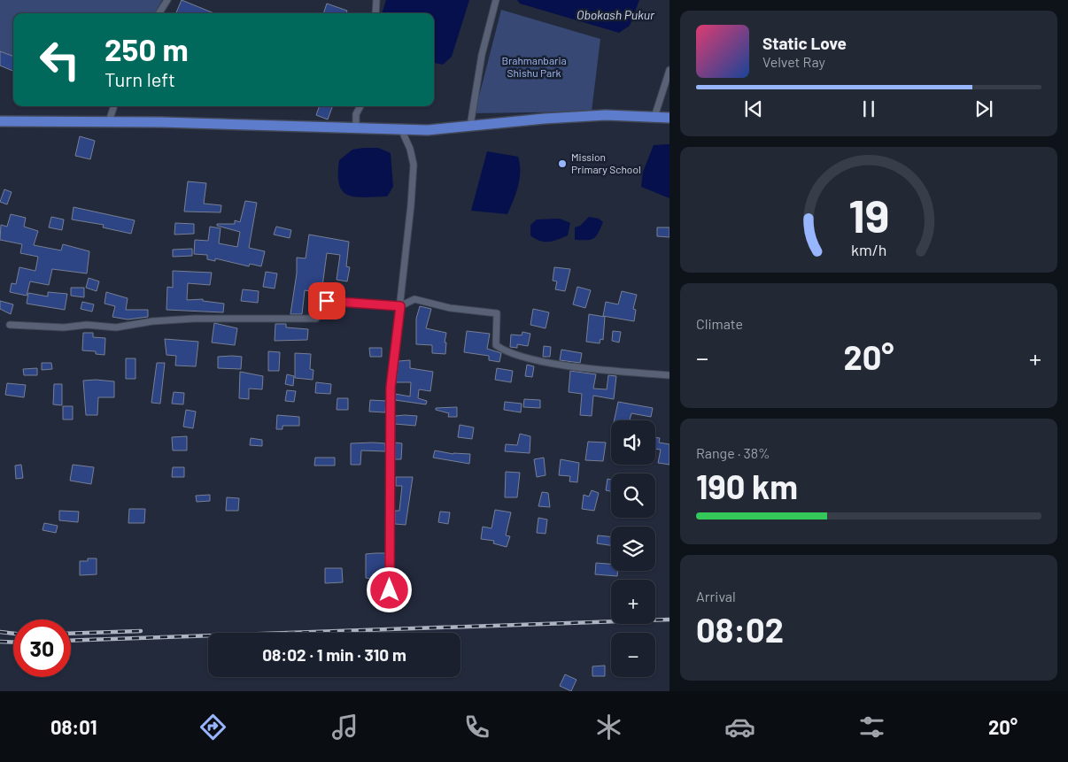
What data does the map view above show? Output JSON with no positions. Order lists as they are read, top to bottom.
{
  "water": ["Obokash Pukur"],
  "parks": ["Brahmanbaria Shishu Park"],
  "places": ["Mission Primary School"],
  "page": {
    "turn": ["250 m", "Turn left"],
    "song": ["Static Love", "Velvet Ray"],
    "tile": [
      "Climate",
      ["Range · 38%", "190 km"],
      ["Arrival", "08:02"]
    ],
    "heat": ["−", "20°", "+"],
    "map_buttons": ["+", "−"],
    "limit": "30",
    "trip": "08:02 · 1 min · 310 m",
    "tabs": ["08:01", "20°"],
    "gauge": ["19", "km/h"]
  }
}
